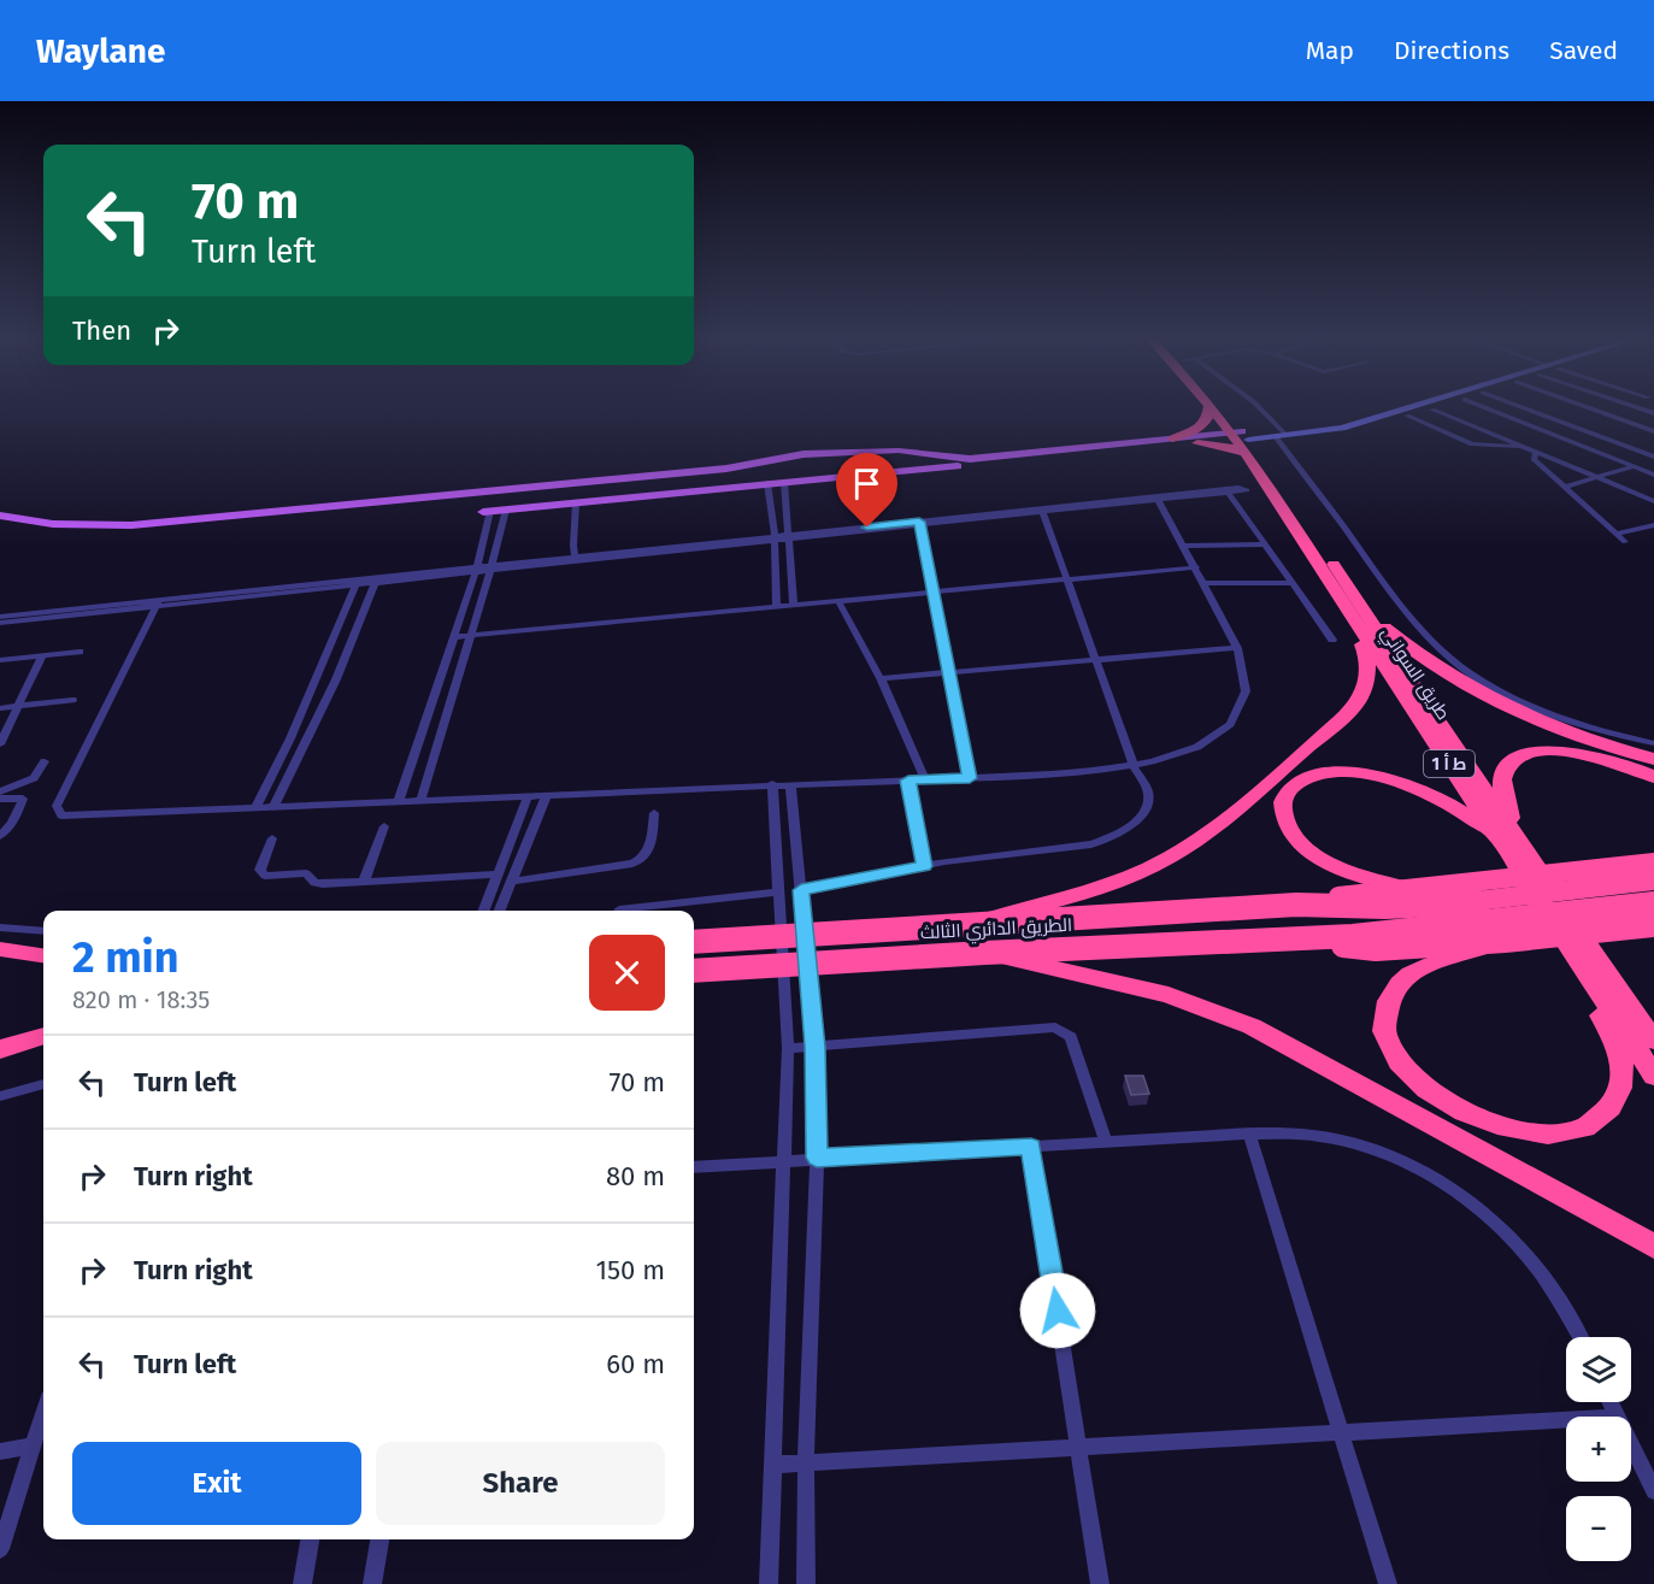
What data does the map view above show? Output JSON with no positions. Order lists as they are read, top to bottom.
{
  "streets": {
    "highway": ["طريق السواني", "ط أ 1", "الطريق الدائري الثالث"]
  },
  "page": {
    "header": "Waylane",
    "nav": ["Map", "Directions", "Saved"],
    "turn": ["70 m", "Turn left"],
    "then": "Then",
    "heading": ["2 min", "820 m · 18:35"],
    "list": [
      {
        "name": "Turn left",
        "value": "70 m"
      },
      {
        "name": "Turn right",
        "value": "80 m"
      },
      {
        "name": "Turn right",
        "value": "150 m"
      },
      {
        "name": "Turn left",
        "value": "60 m"
      }
    ],
    "map_buttons": ["+", "−"],
    "buttons": ["Exit", "Share"]
  }
}
